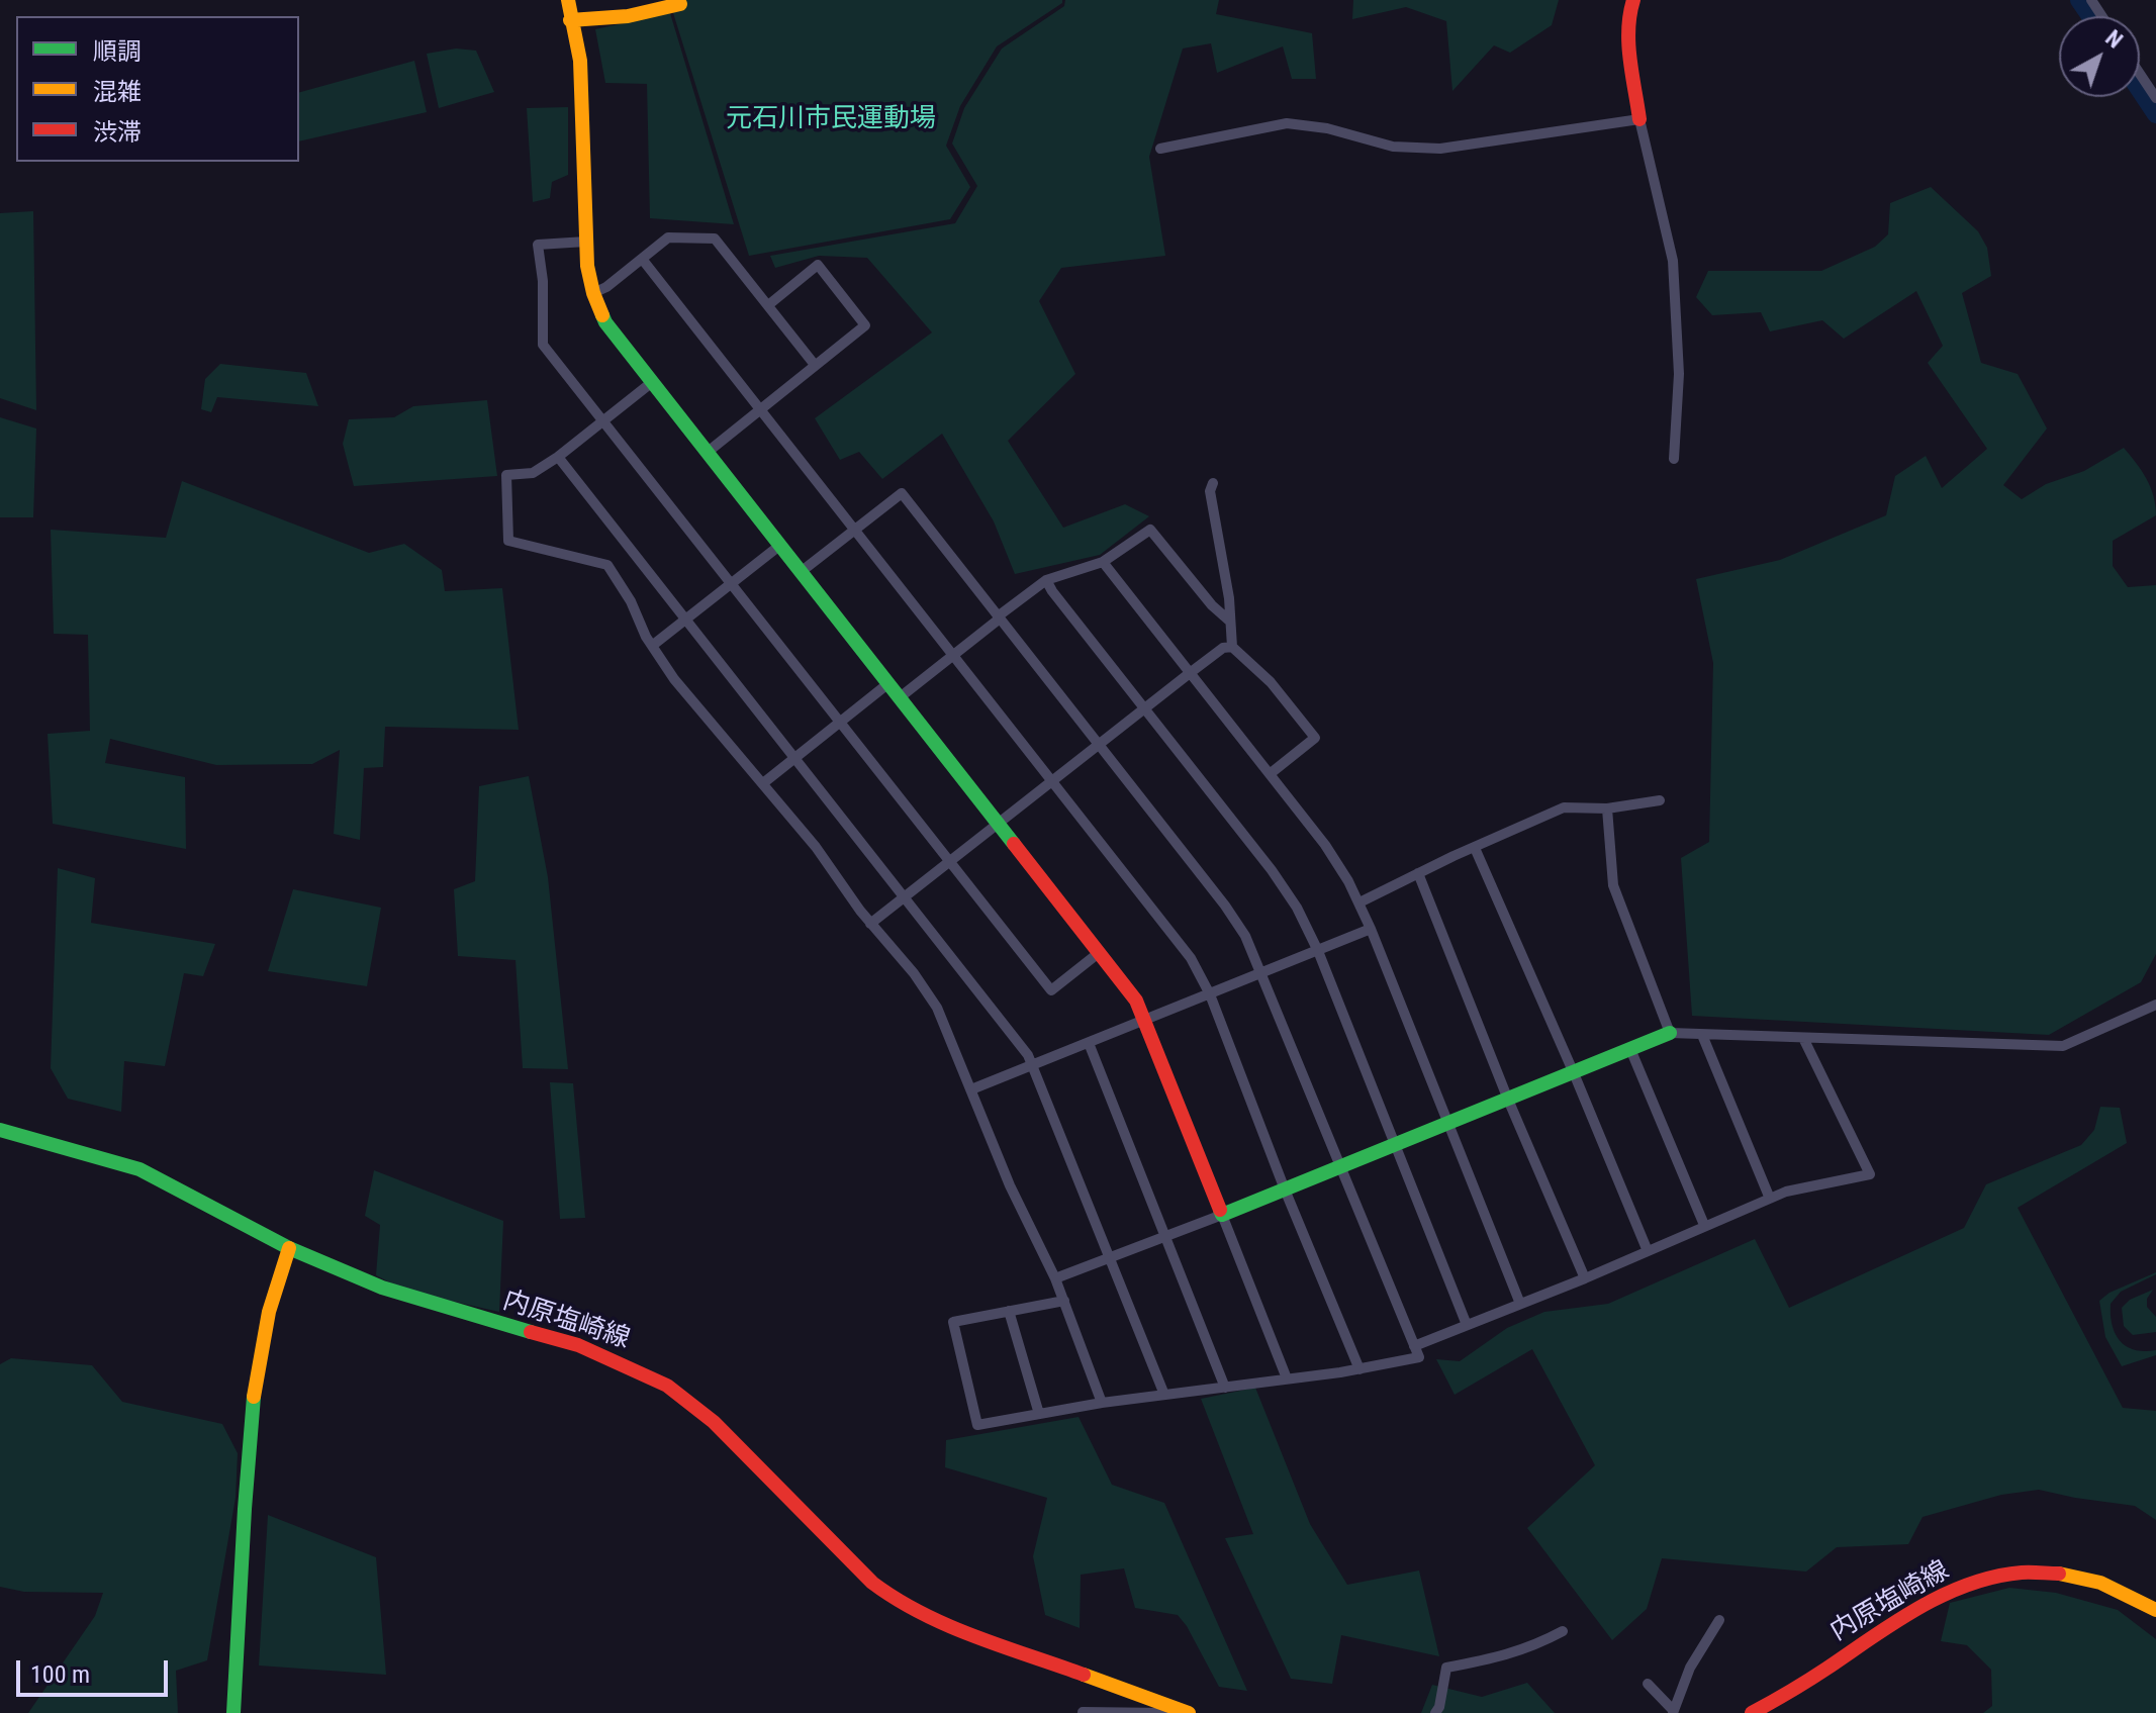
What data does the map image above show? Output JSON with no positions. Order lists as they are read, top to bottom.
{
  "streets": {
    "street": ["内原塩崎線"]
  },
  "parks": ["元石川市民運動場"],
  "legend": ["順調", "混雑", "渋滞"],
  "scale_bar": "100 m",
  "north": "top right"
}
